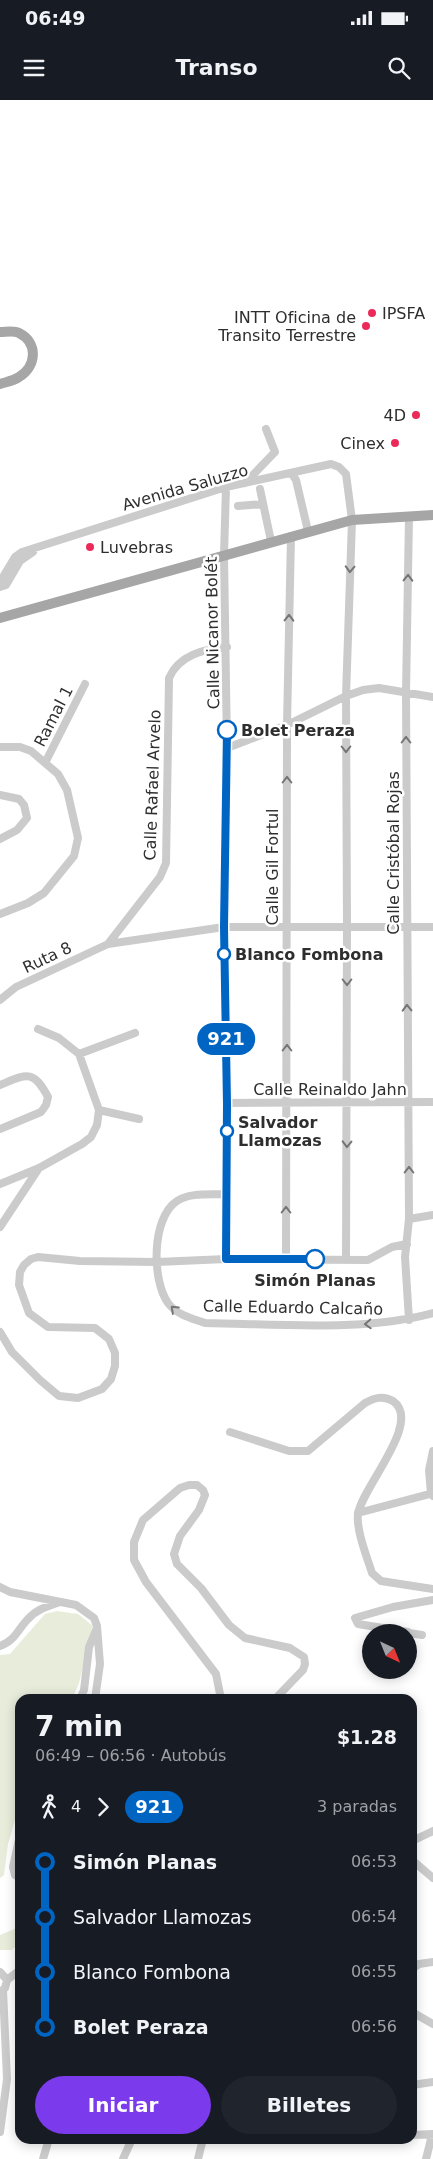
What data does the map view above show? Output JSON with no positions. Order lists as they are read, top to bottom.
{
  "streets": {
    "street": [
      "Avenida Saluzzo",
      "Calle Nicanor Bolét",
      "Ramal 1",
      "Calle Rafael Arvelo",
      "Calle Cristóbal Rojas",
      "Calle Gil Fortul",
      "Ruta 8",
      "Calle Reinaldo Jahn",
      "Calle Eduardo Calcaño"
    ]
  },
  "crossings": [
    ["Avenida Saluzzo", "Calle Nicanor Bolét"],
    ["Avenida Saluzzo", "Calle Reinaldo Jahn"],
    ["Calle Nicanor Bolét", "Calle Rafael Arvelo"],
    ["Calle Nicanor Bolét", "Calle Reinaldo Jahn"],
    ["Calle Nicanor Bolét", "Calle Eduardo Calcaño"],
    ["Calle Rafael Arvelo", "Ruta 8"],
    ["Calle Cristóbal Rojas", "Calle Reinaldo Jahn"],
    ["Calle Cristóbal Rojas", "Calle Eduardo Calcaño"],
    ["Calle Gil Fortul", "Calle Reinaldo Jahn"]
  ],
  "one_way": ["Avenida Saluzzo", "Calle Cristóbal Rojas", "Calle Gil Fortul"],
  "places": [
    "IPSFA",
    "INTT Oficina de Transito Terrestre",
    "4D",
    "Cinex",
    "Luvebras",
    "Bolet Peraza",
    "Blanco Fombona",
    "Salvador Llamozas",
    "Simón Planas"
  ],
  "lines": ["bus line 921"],
  "north": "bottom right",
  "page": {
    "status": "06:49",
    "header": "Transo",
    "on_map": "921",
    "heading": ["7 min", "06:49 – 06:56 · Autobús", "$1.28"],
    "legs": ["4", "921", "3 paradas"],
    "list": [
      {
        "name": "Simón Planas",
        "value": "06:53"
      },
      {
        "name": "Salvador Llamozas",
        "value": "06:54"
      },
      {
        "name": "Blanco Fombona",
        "value": "06:55"
      },
      {
        "name": "Bolet Peraza",
        "value": "06:56"
      }
    ],
    "buttons": ["Iniciar", "Billetes"]
  }
}
